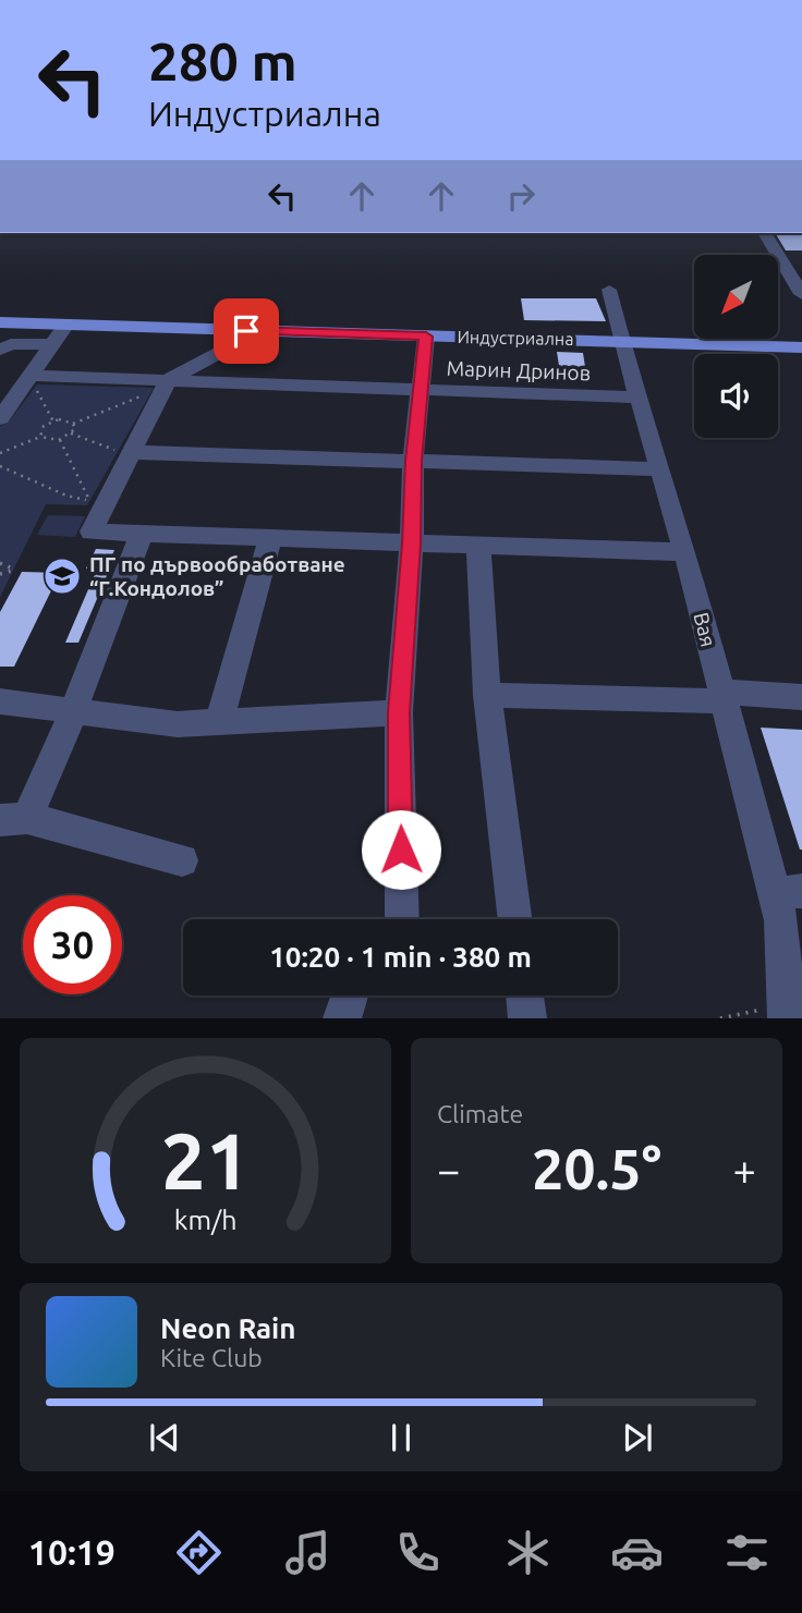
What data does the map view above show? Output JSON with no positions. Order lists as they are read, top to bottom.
{
  "streets": {
    "main road": ["Индустриална"],
    "street": ["Марин Дринов", "Вая"]
  },
  "crossings": [
    ["Индустриална", "Вая"],
    ["Марин Дринов", "Вая"]
  ],
  "places": {
    "school or university": ["ПГ по дървообработване “Г.Кондолов”"]
  },
  "north": "bottom left",
  "page": {
    "turn": ["280 m", "Индустриална"],
    "limit": "30",
    "trip": "10:20 · 1 min · 380 m",
    "tile": "Climate",
    "heat": ["−", "20.5°", "+"],
    "song": ["Neon Rain", "Kite Club"],
    "tabs": "10:19",
    "gauge": ["21", "km/h"]
  }
}
